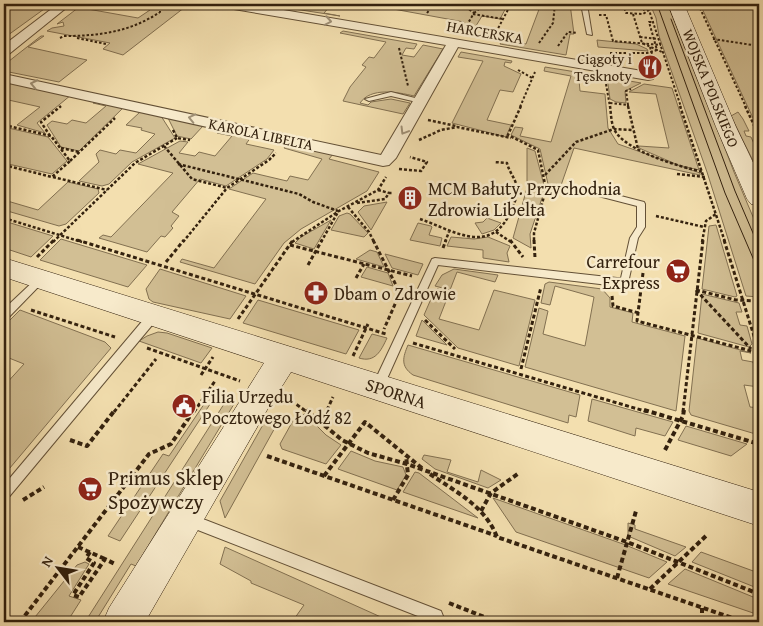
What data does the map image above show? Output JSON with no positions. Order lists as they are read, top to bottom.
{
  "streets": {
    "street": [
      "HARCERSKA",
      "WOJSKA POLSKIEGO",
      "KAROLA LIBELTA",
      "SPORNA"
    ]
  },
  "one_way": ["HARCERSKA", "KAROLA LIBELTA"],
  "places": {
    "restaurant": ["Ciągoty i Tęsknoty"],
    "building": ["MCM Bałuty. Przychodnia Zdrowia Libelta"],
    "supermarket": ["Carrefour Express", "Primus Sklep Spożywczy"],
    "pharmacy": ["Dbam o Zdrowie"],
    "public building": ["Filia Urzędu Pocztowego Łódź 82"]
  },
  "north": "top left"
}
